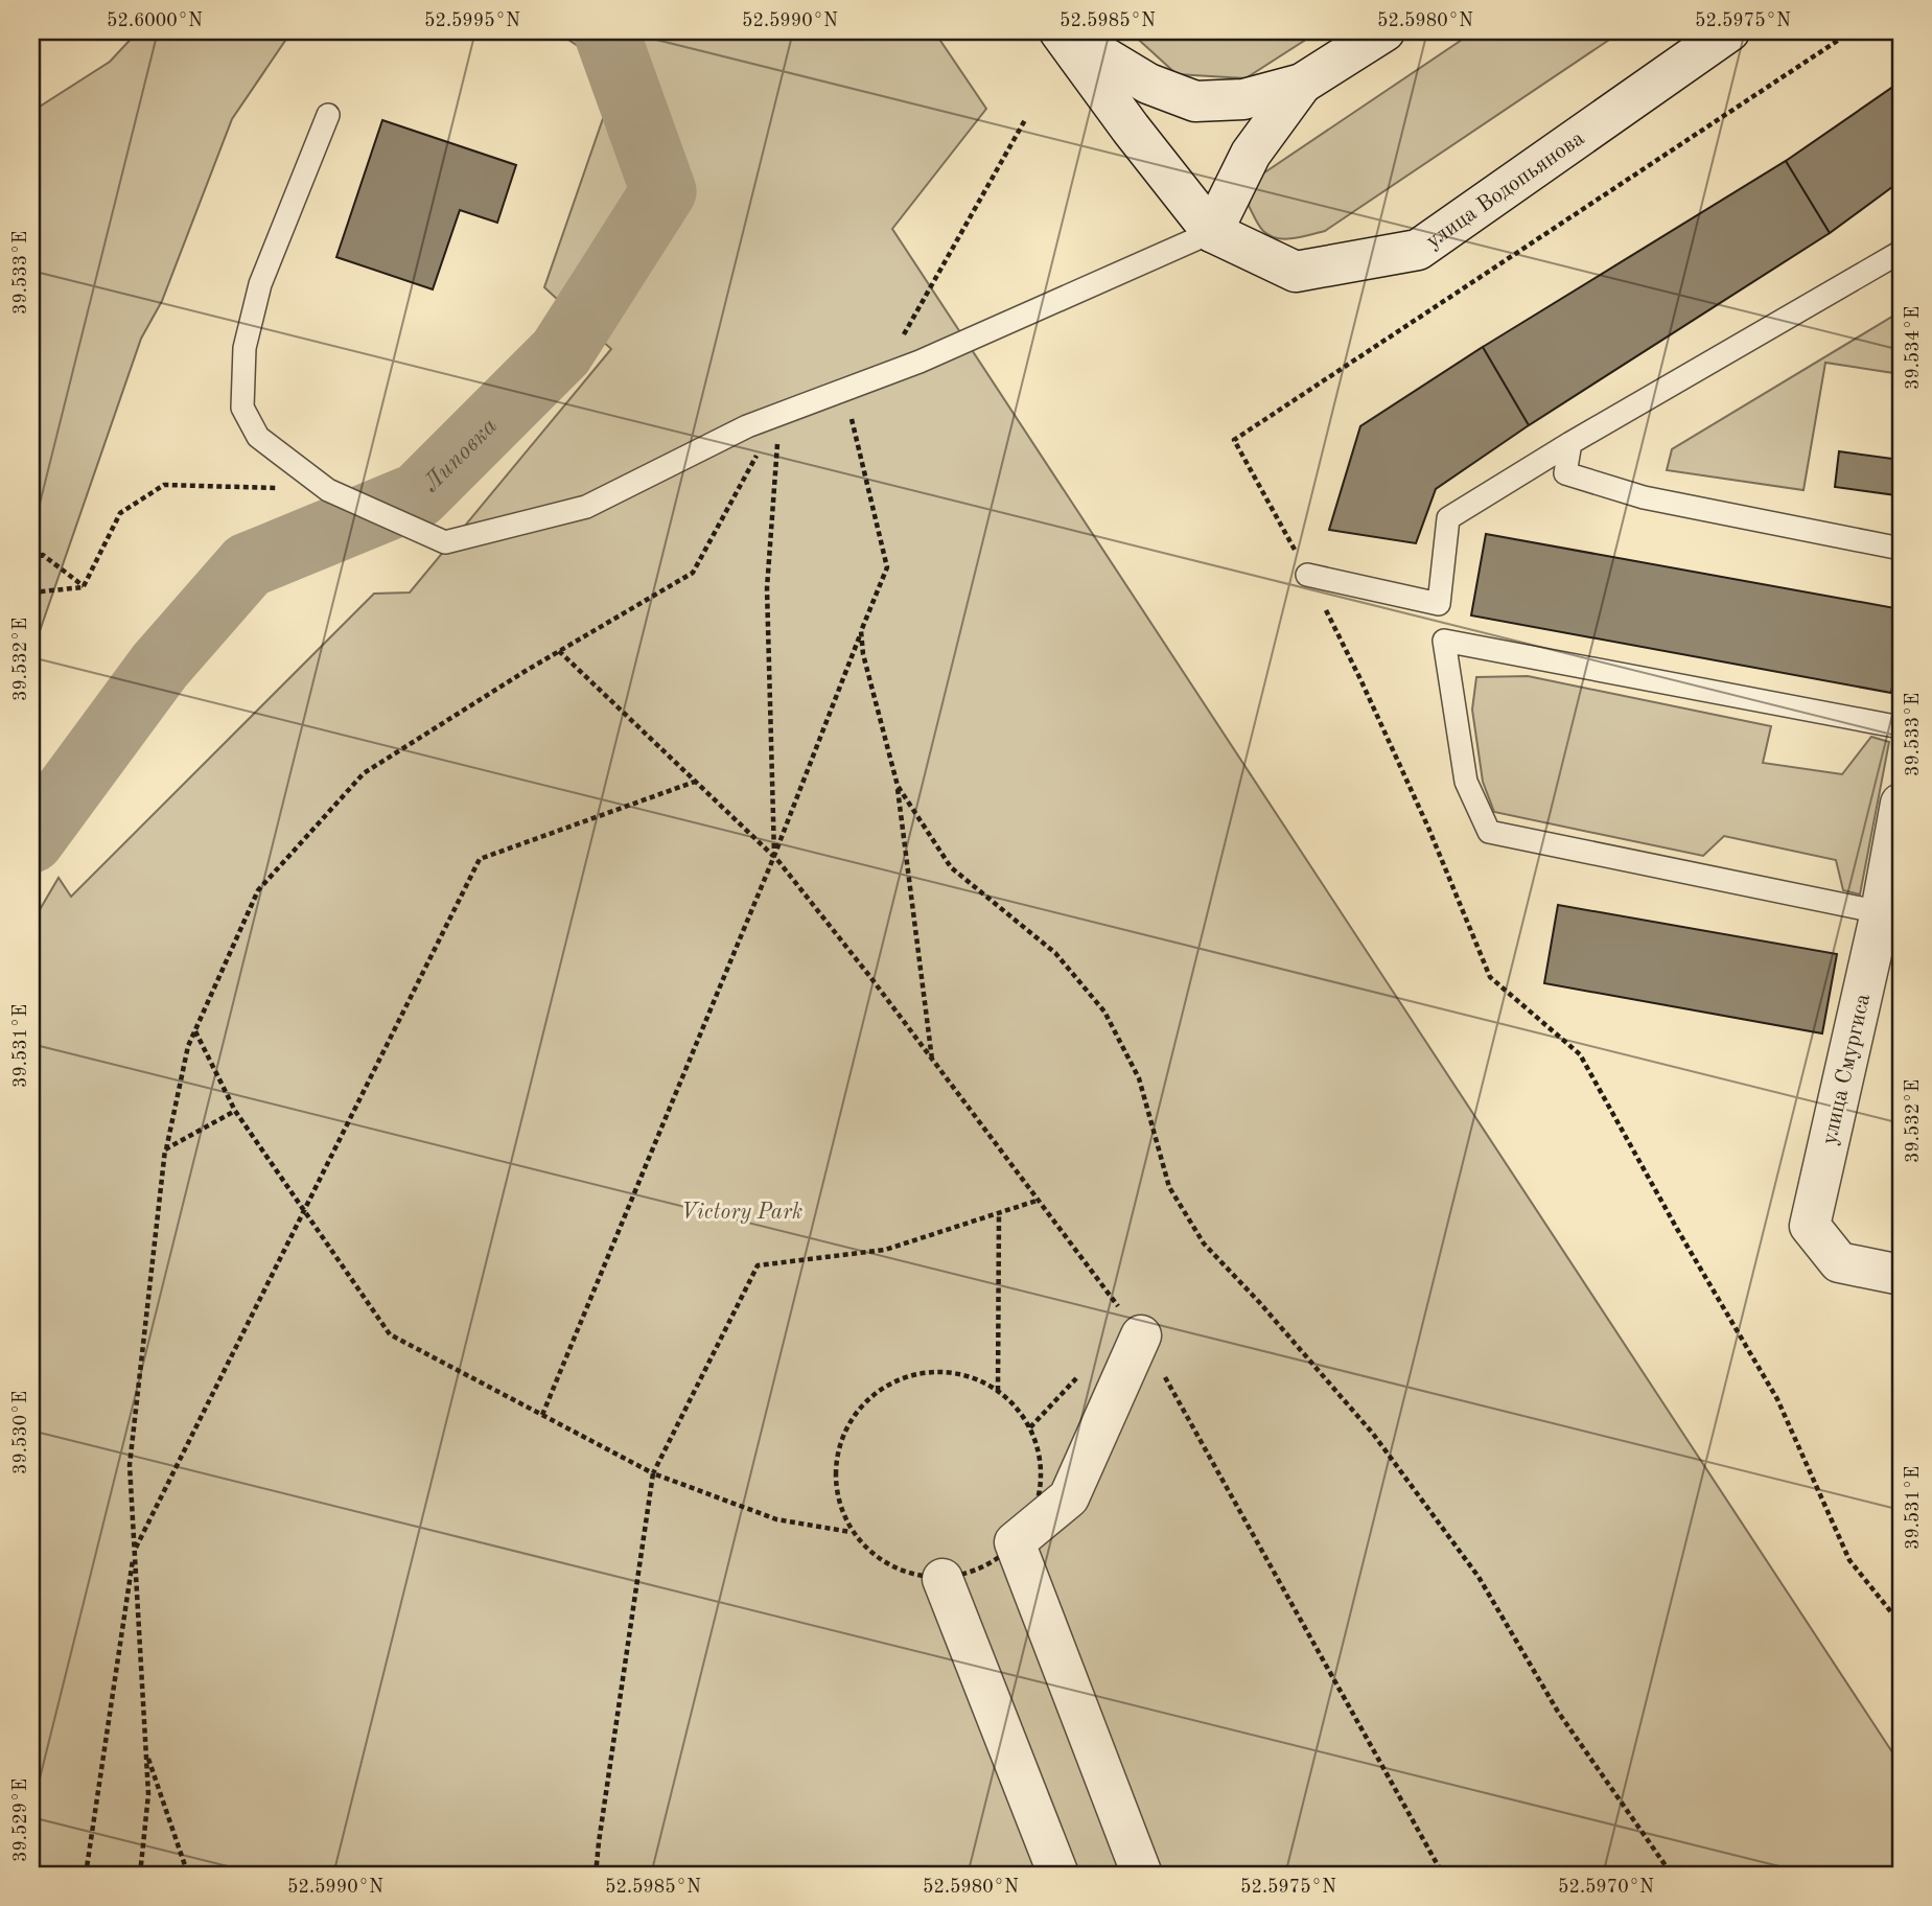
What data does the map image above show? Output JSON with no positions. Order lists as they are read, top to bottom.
{
  "streets": {
    "street": ["улица Водопьянова", "улица Смургиса"]
  },
  "water": ["Липовка"],
  "parks": ["Victory Park"],
  "coordinates": [
    "52.6000°N",
    "52.5995°N",
    "52.5990°N",
    "52.5985°N",
    "52.5980°N",
    "52.5975°N",
    "39.533°E",
    "39.534°E",
    "39.532°E",
    "39.531°E",
    "39.530°E",
    "39.529°E",
    "52.5970°N"
  ]
}
